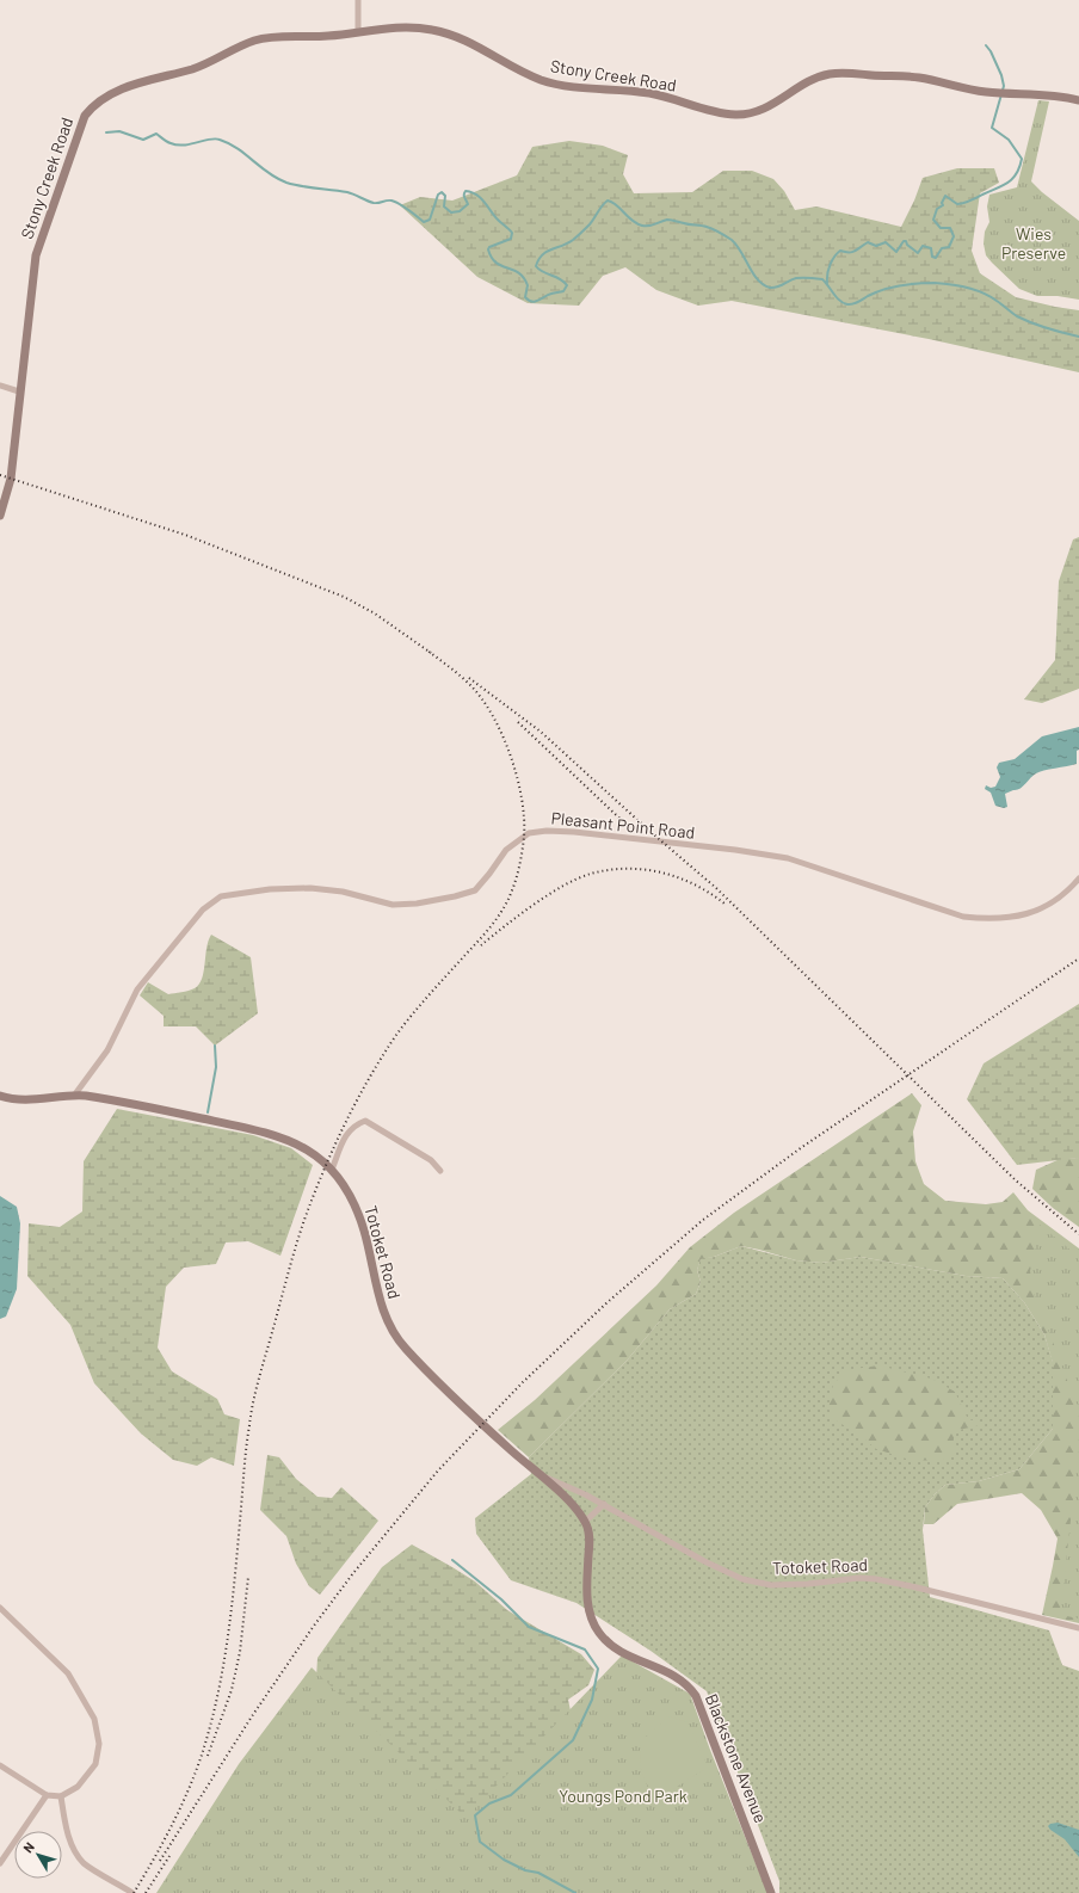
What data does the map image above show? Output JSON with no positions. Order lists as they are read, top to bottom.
{
  "streets": {
    "main road": ["Stony Creek Road", "Totoket Road", "Blackstone Avenue"],
    "street": ["Pleasant Point Road"]
  },
  "crossings": [
    ["Pleasant Point Road", "Totoket Road"],
    ["Totoket Road", "Blackstone Avenue"]
  ],
  "parks": ["Wies Preserve", "Youngs Pond Park"],
  "north": "top left"
}
